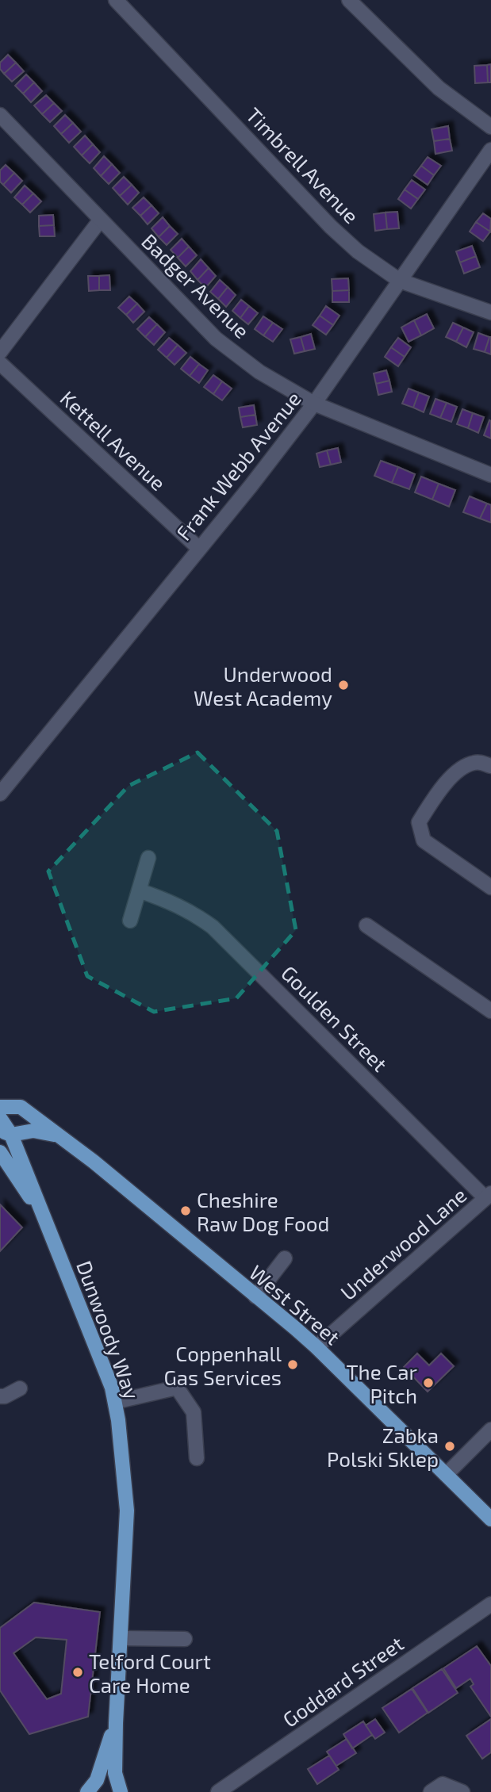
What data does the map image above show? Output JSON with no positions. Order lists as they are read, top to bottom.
{
  "streets": {
    "main road": ["West Street", "Dunwoody Way"],
    "street": [
      "Timbrell Avenue",
      "Badger Avenue",
      "Kettell Avenue",
      "Frank Webb Avenue",
      "Goulden Street",
      "Underwood Lane",
      "Goddard Street"
    ]
  },
  "crossings": [
    ["Timbrell Avenue", "Frank Webb Avenue"],
    ["Badger Avenue", "Frank Webb Avenue"],
    ["Kettell Avenue", "Frank Webb Avenue"],
    ["Goulden Street", "Underwood Lane"],
    ["Underwood Lane", "West Street"],
    ["West Street", "Dunwoody Way"]
  ],
  "places": [
    "Underwood West Academy",
    "Cheshire Raw Dog Food",
    "Coppenhall Gas Services",
    "The Car Pitch",
    "Zabka Polski Sklep",
    "Telford Court Care Home"
  ]
}
